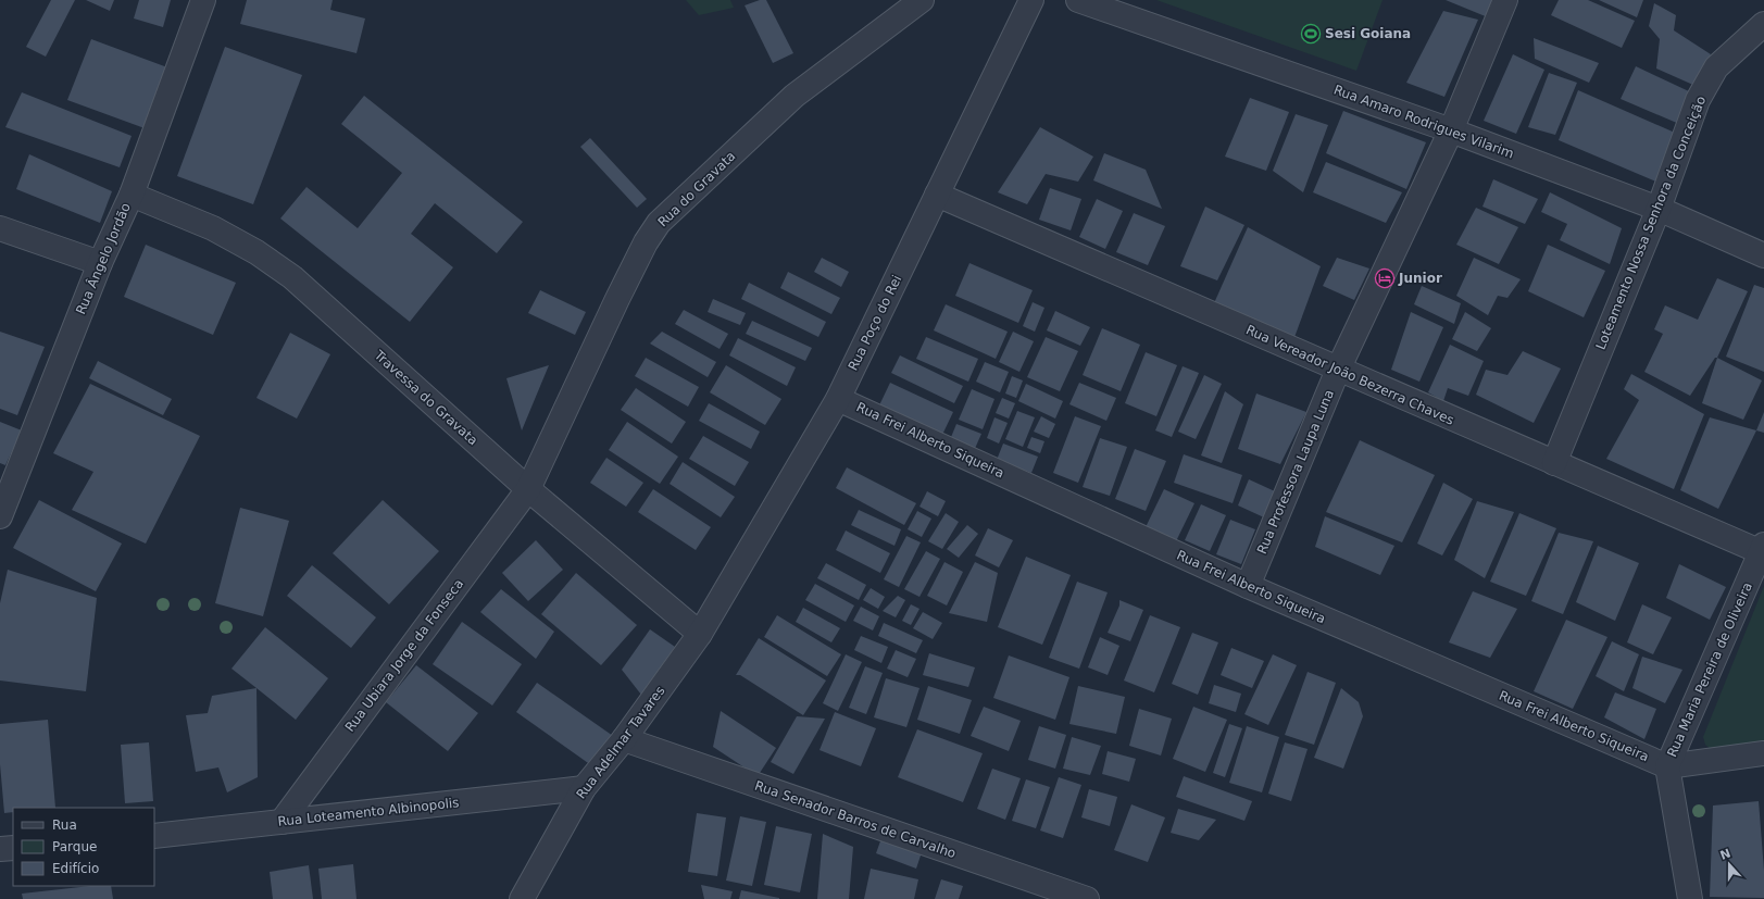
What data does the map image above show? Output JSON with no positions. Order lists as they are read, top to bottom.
{
  "streets": {
    "street": [
      "Rua Amaro Rodrigues Vilarim",
      "Rua do Gravata",
      "Loteamento Nossa Senhora da Conceição",
      "Rua Ângelo Jordão",
      "Rua Poço do Rei",
      "Rua Vereador João Bezerra Chaves",
      "Travessa do Gravata",
      "Rua Frei Alberto Siqueira",
      "Rua Professora Laupa Luna",
      "Rua Ubiara Jorge da Fonseca",
      "Rua Maria Pereira de Oliveira",
      "Rua Adelmar Tavares",
      "Rua Loteamento Albinopolis",
      "Rua Senador Barros de Carvalho"
    ]
  },
  "crossings": [
    ["Rua Amaro Rodrigues Vilarim", "Loteamento Nossa Senhora da Conceição"],
    ["Rua Amaro Rodrigues Vilarim", "Rua Professora Laupa Luna"],
    ["Rua do Gravata", "Travessa do Gravata"],
    ["Rua do Gravata", "Rua Ubiara Jorge da Fonseca"],
    ["Loteamento Nossa Senhora da Conceição", "Rua Vereador João Bezerra Chaves"],
    ["Rua Ângelo Jordão", "Travessa do Gravata"],
    ["Rua Poço do Rei", "Rua Vereador João Bezerra Chaves"],
    ["Rua Poço do Rei", "Travessa do Gravata"],
    ["Rua Poço do Rei", "Rua Frei Alberto Siqueira"],
    ["Rua Poço do Rei", "Rua Adelmar Tavares"],
    ["Rua Vereador João Bezerra Chaves", "Rua Professora Laupa Luna"],
    ["Rua Vereador João Bezerra Chaves", "Rua Maria Pereira de Oliveira"],
    ["Travessa do Gravata", "Rua Ubiara Jorge da Fonseca"],
    ["Travessa do Gravata", "Rua Adelmar Tavares"],
    ["Rua Frei Alberto Siqueira", "Rua Professora Laupa Luna"],
    ["Rua Frei Alberto Siqueira", "Rua Maria Pereira de Oliveira"],
    ["Rua Ubiara Jorge da Fonseca", "Rua Loteamento Albinopolis"],
    ["Rua Adelmar Tavares", "Rua Loteamento Albinopolis"],
    ["Rua Adelmar Tavares", "Rua Senador Barros de Carvalho"]
  ],
  "places": {
    "sports": ["Sesi Goiana"],
    "hotel": ["Junior"]
  },
  "legend": ["Rua", "Parque", "Edifício"],
  "north": "top"
}
